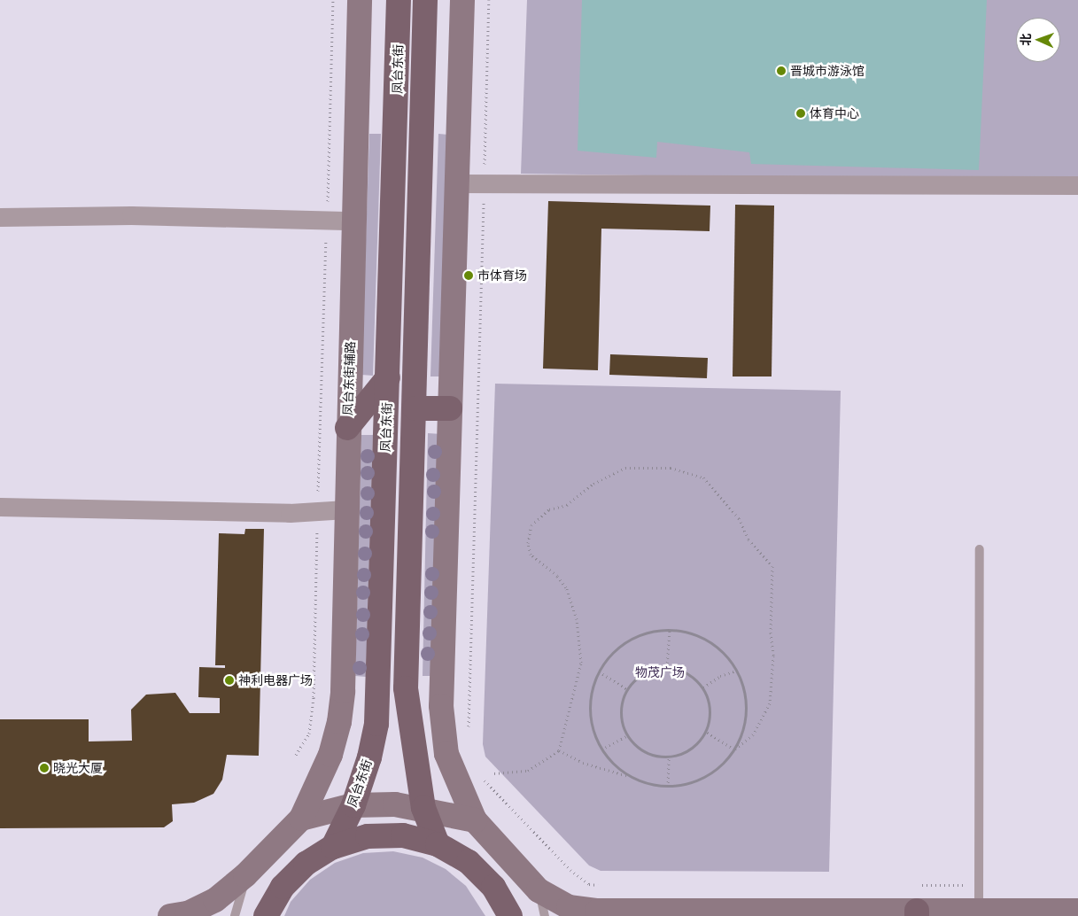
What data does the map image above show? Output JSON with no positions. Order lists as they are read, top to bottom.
{
  "streets": {
    "main road": ["凤台东街", "凤台东街辅路"]
  },
  "parks": ["物茂广场"],
  "places": [
    "晋城市游泳馆",
    "体育中心",
    "市体育场",
    "神利电器广场",
    "晓光大厦"
  ],
  "north": "left"
}
